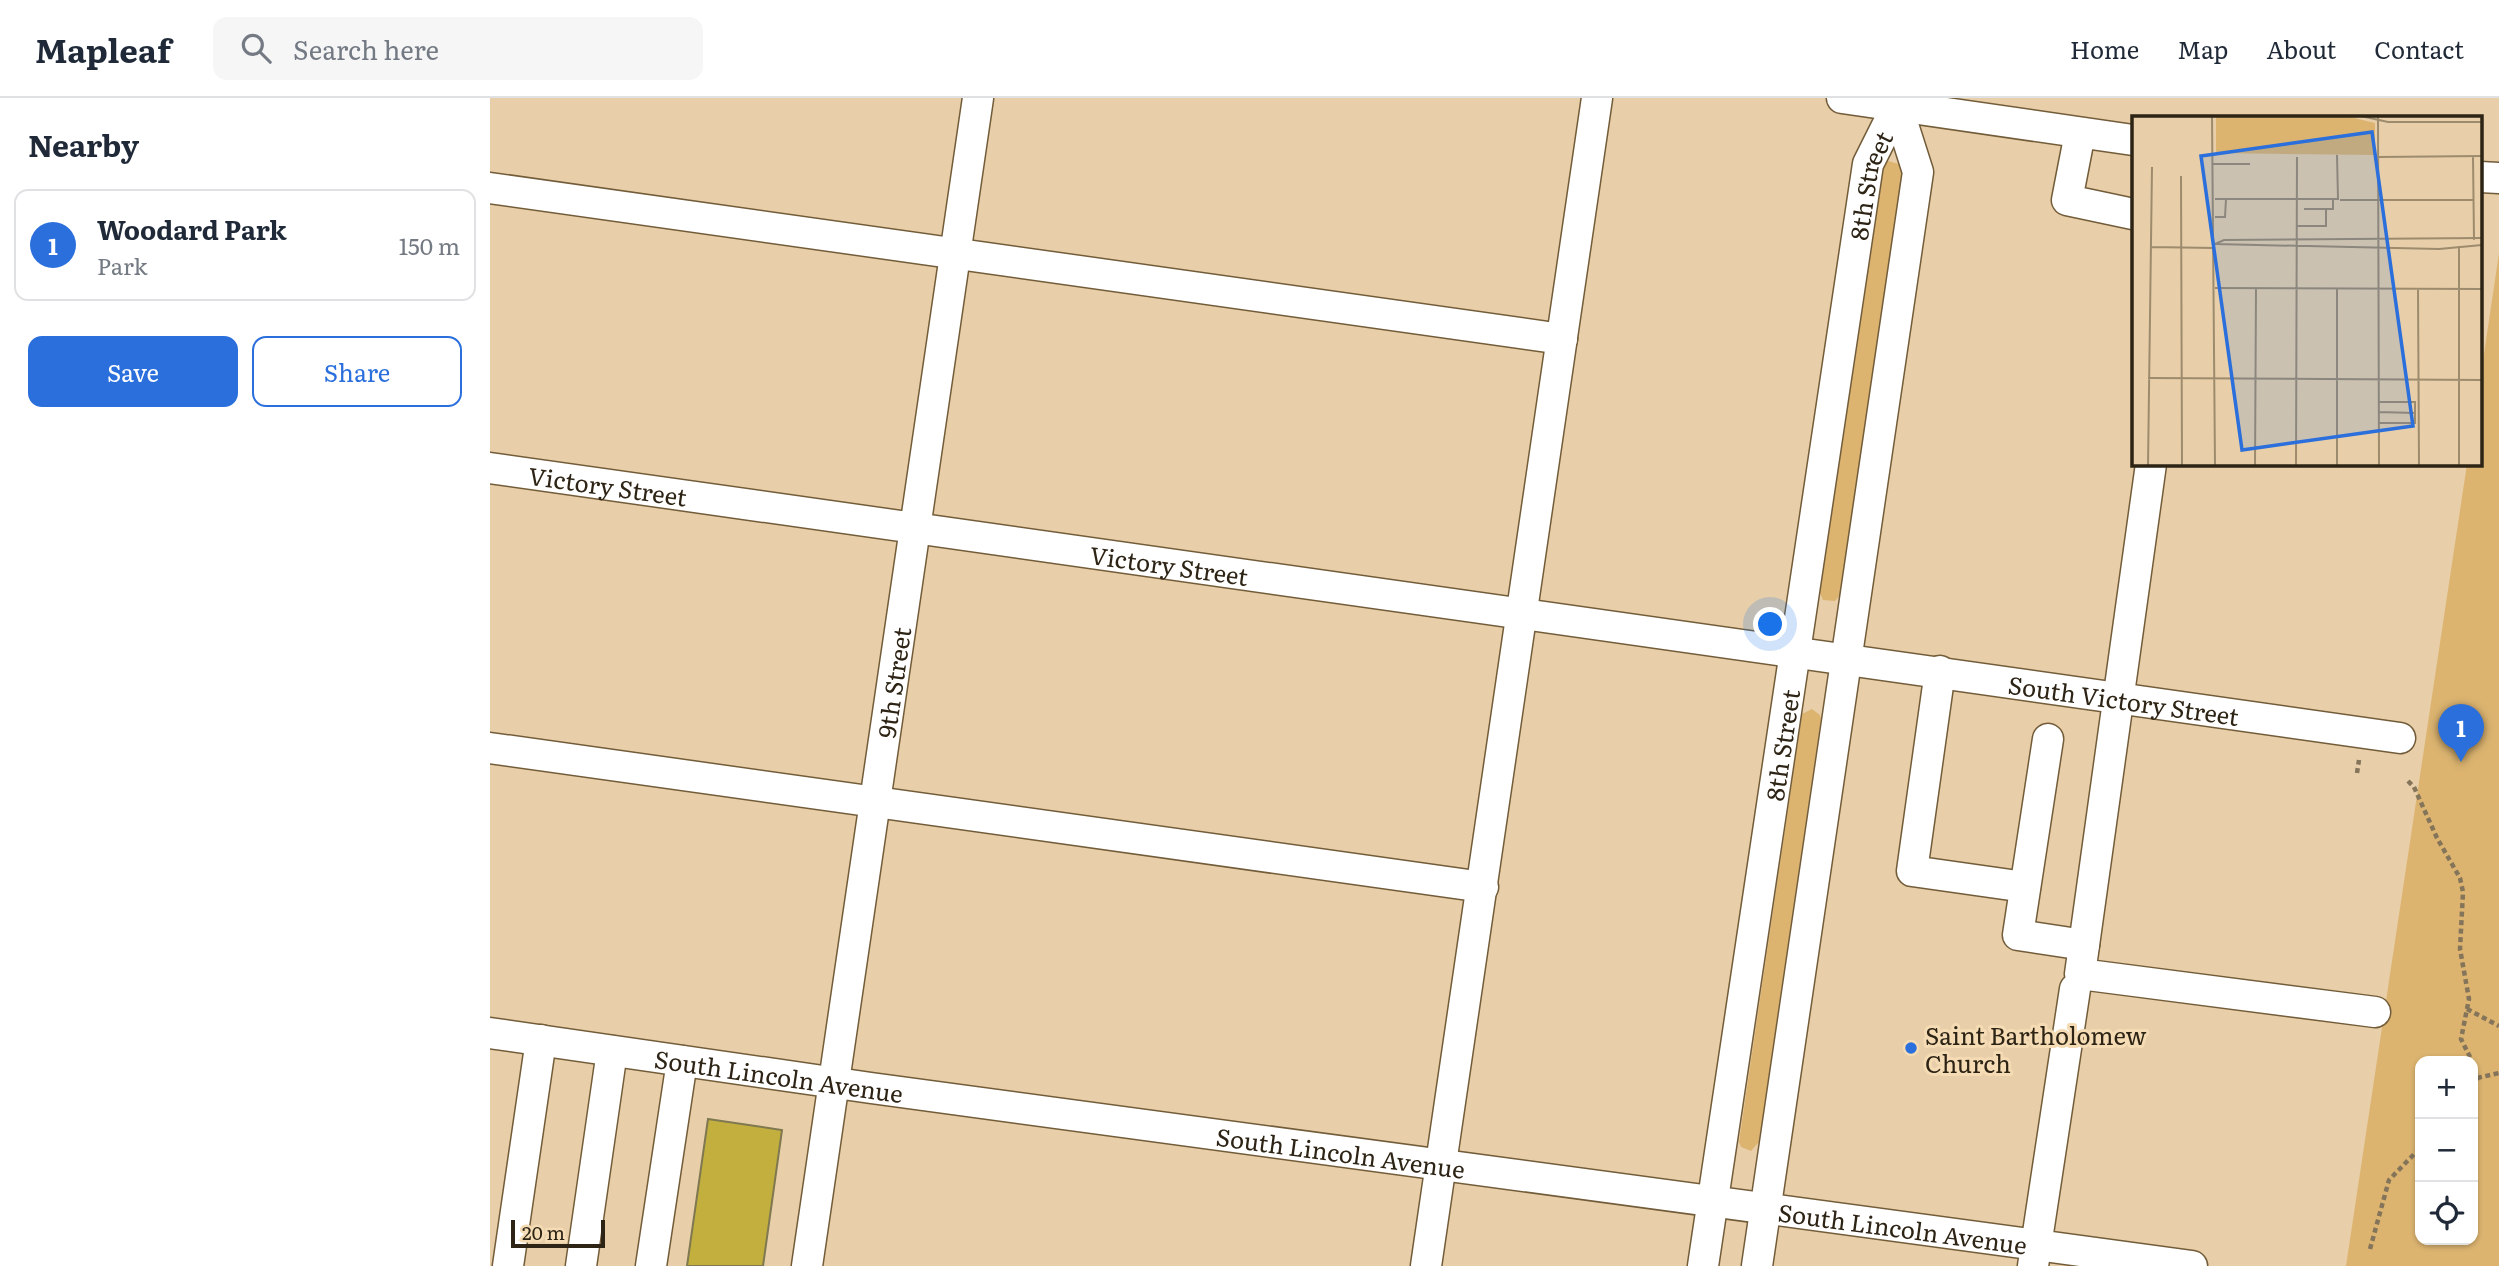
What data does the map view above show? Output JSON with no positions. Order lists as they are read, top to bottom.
{
  "streets": {
    "street": [
      "8th Street",
      "Victory Street",
      "9th Street",
      "South Victory Street",
      "South Lincoln Avenue"
    ]
  },
  "crossings": [
    ["8th Street", "Victory Street"],
    ["8th Street", "South Victory Street"],
    ["8th Street", "South Lincoln Avenue"],
    ["Victory Street", "9th Street"],
    ["Victory Street", "South Victory Street"],
    ["9th Street", "South Lincoln Avenue"]
  ],
  "places": ["Saint Bartholomew Church"],
  "scale_bar": "20 m",
  "page": {
    "header": "Mapleaf",
    "search": "Search here",
    "nav": [
      "Home",
      "Map",
      "About",
      "Contact"
    ],
    "heading": "Nearby",
    "list": [
      {
        "mark": "1",
        "name": "Woodard Park",
        "note": "Park",
        "value": "150 m"
      }
    ],
    "buttons": ["Save", "Share"],
    "pins": "1",
    "map_buttons": ["+", "−"],
    "scale": "20 m"
  }
}
